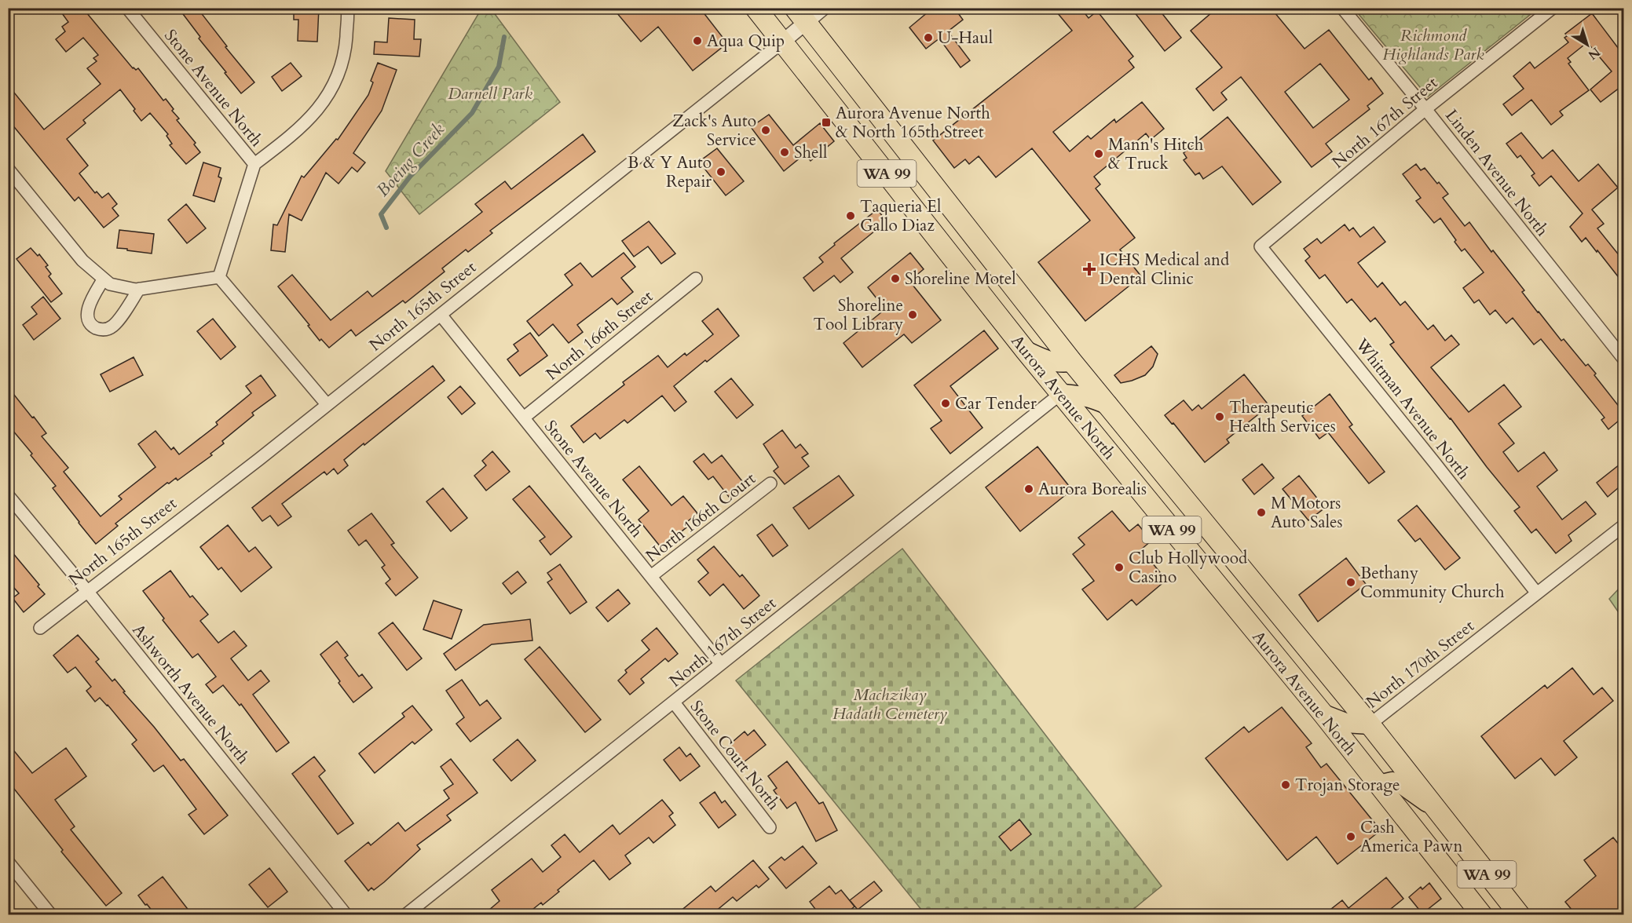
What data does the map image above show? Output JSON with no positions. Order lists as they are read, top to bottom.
{
  "streets": {
    "highway": ["WA 99", "Aurora Avenue North"],
    "street": [
      "Stone Avenue North",
      "North 167th Street",
      "Linden Avenue North",
      "North 165th Street",
      "North 166th Street",
      "Whitman Avenue North",
      "North 166th Court",
      "North 170th Street",
      "Ashworth Avenue North",
      "Stone Court North"
    ]
  },
  "crossings": [
    ["Stone Avenue North", "North 167th Street"],
    ["Stone Avenue North", "North 165th Street"],
    ["Stone Avenue North", "North 166th Street"],
    ["Stone Avenue North", "North 166th Court"],
    ["North 167th Street", "Linden Avenue North"],
    ["North 167th Street", "Aurora Avenue North"],
    ["North 167th Street", "Whitman Avenue North"],
    ["North 167th Street", "Stone Court North"],
    ["North 165th Street", "Aurora Avenue North"],
    ["North 165th Street", "Ashworth Avenue North"],
    ["Aurora Avenue North", "North 170th Street"],
    ["Whitman Avenue North", "North 170th Street"]
  ],
  "water": ["Boeing Creek"],
  "parks": ["Richmond Highlands Park", "Darnell Park", "Machzikay Hadath Cemetery"],
  "places": {
    "other": [
      "U-Haul",
      "Aqua Quip",
      "Zack's Auto Service",
      "Shell",
      "Mann's Hitch & Truck",
      "B & Y Auto Repair",
      "Taqueria El Gallo Diaz",
      "Shoreline Motel",
      "Shoreline Tool Library",
      "Car Tender",
      "Therapeutic Health Services",
      "Aurora Borealis",
      "M Motors Auto Sales",
      "Club Hollywood Casino",
      "Bethany Community Church",
      "Trojan Storage",
      "Cash America Pawn"
    ],
    "transit": ["Aurora Avenue North & North 165th Street"],
    "health": ["ICHS Medical and Dental Clinic"]
  },
  "north": "bottom right"
}
